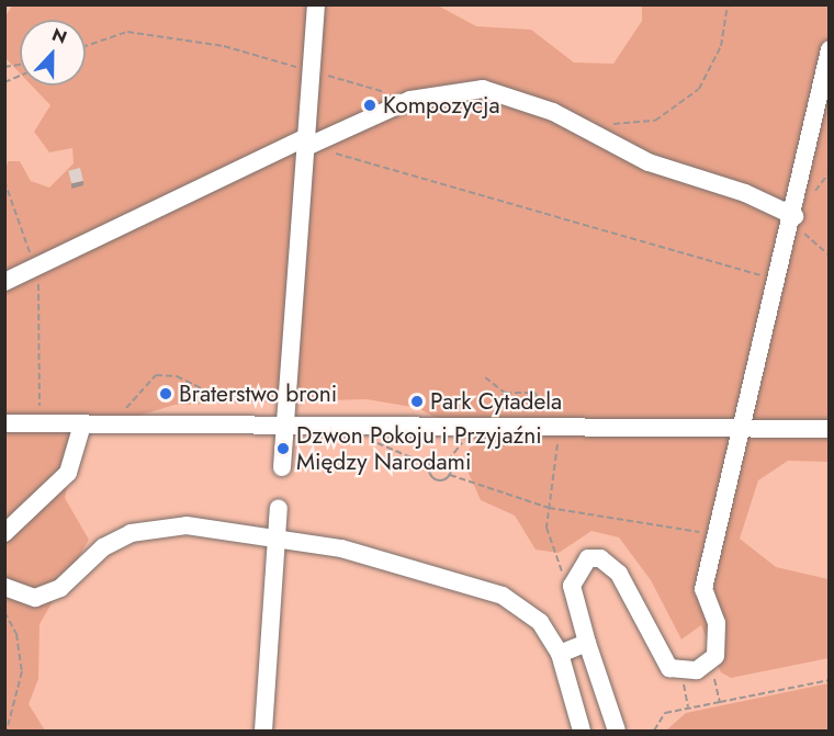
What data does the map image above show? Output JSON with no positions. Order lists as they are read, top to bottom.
{
  "places": [
    "Kompozycja",
    "Braterstwo broni",
    "Park Cytadela",
    "Dzwon Pokoju i Przyjaźni Między Narodami"
  ],
  "north": "top"
}
